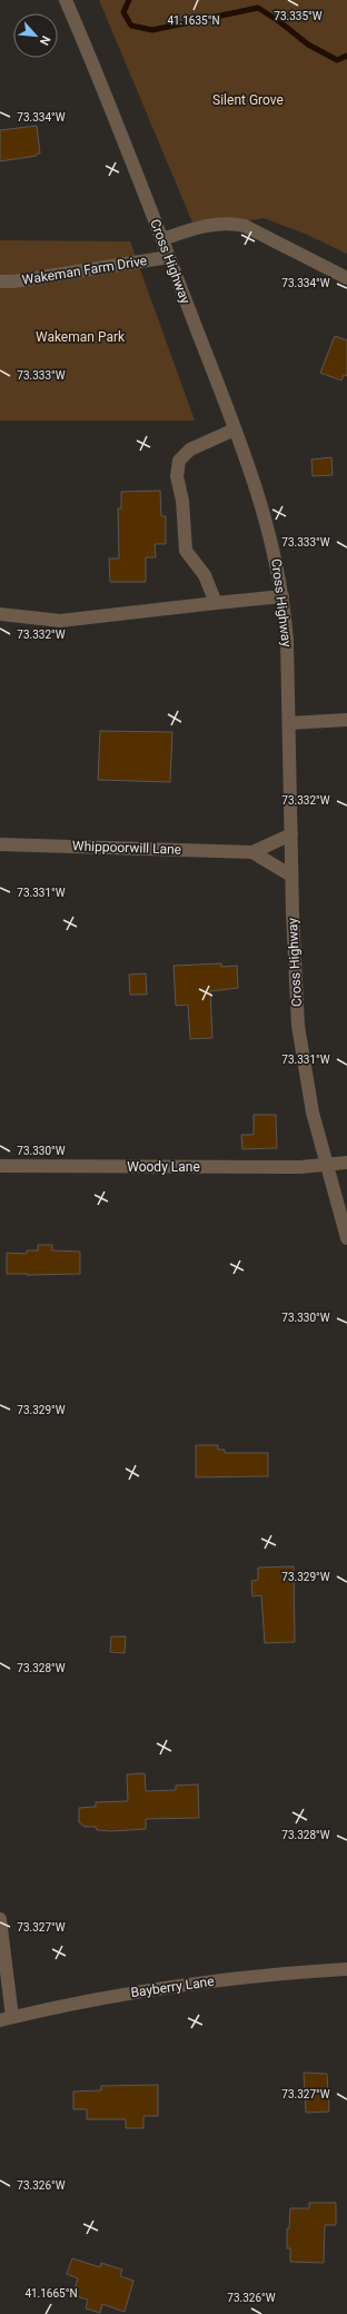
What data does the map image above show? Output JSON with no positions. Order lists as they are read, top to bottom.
{
  "streets": {
    "street": [
      "Cross Highway",
      "Wakeman Farm Drive",
      "Whippoorwill Lane",
      "Woody Lane",
      "Bayberry Lane"
    ]
  },
  "crossings": [
    ["Cross Highway", "Wakeman Farm Drive"],
    ["Cross Highway", "Whippoorwill Lane"],
    ["Cross Highway", "Woody Lane"]
  ],
  "parks": ["Silent Grove", "Wakeman Park"],
  "north": "bottom right",
  "coordinates": [
    "73.335°W",
    "41.1635°N",
    "73.334°W",
    "73.333°W",
    "73.332°W",
    "73.331°W",
    "73.330°W",
    "73.329°W",
    "73.328°W",
    "73.327°W",
    "73.326°W",
    "41.1665°N"
  ]
}
